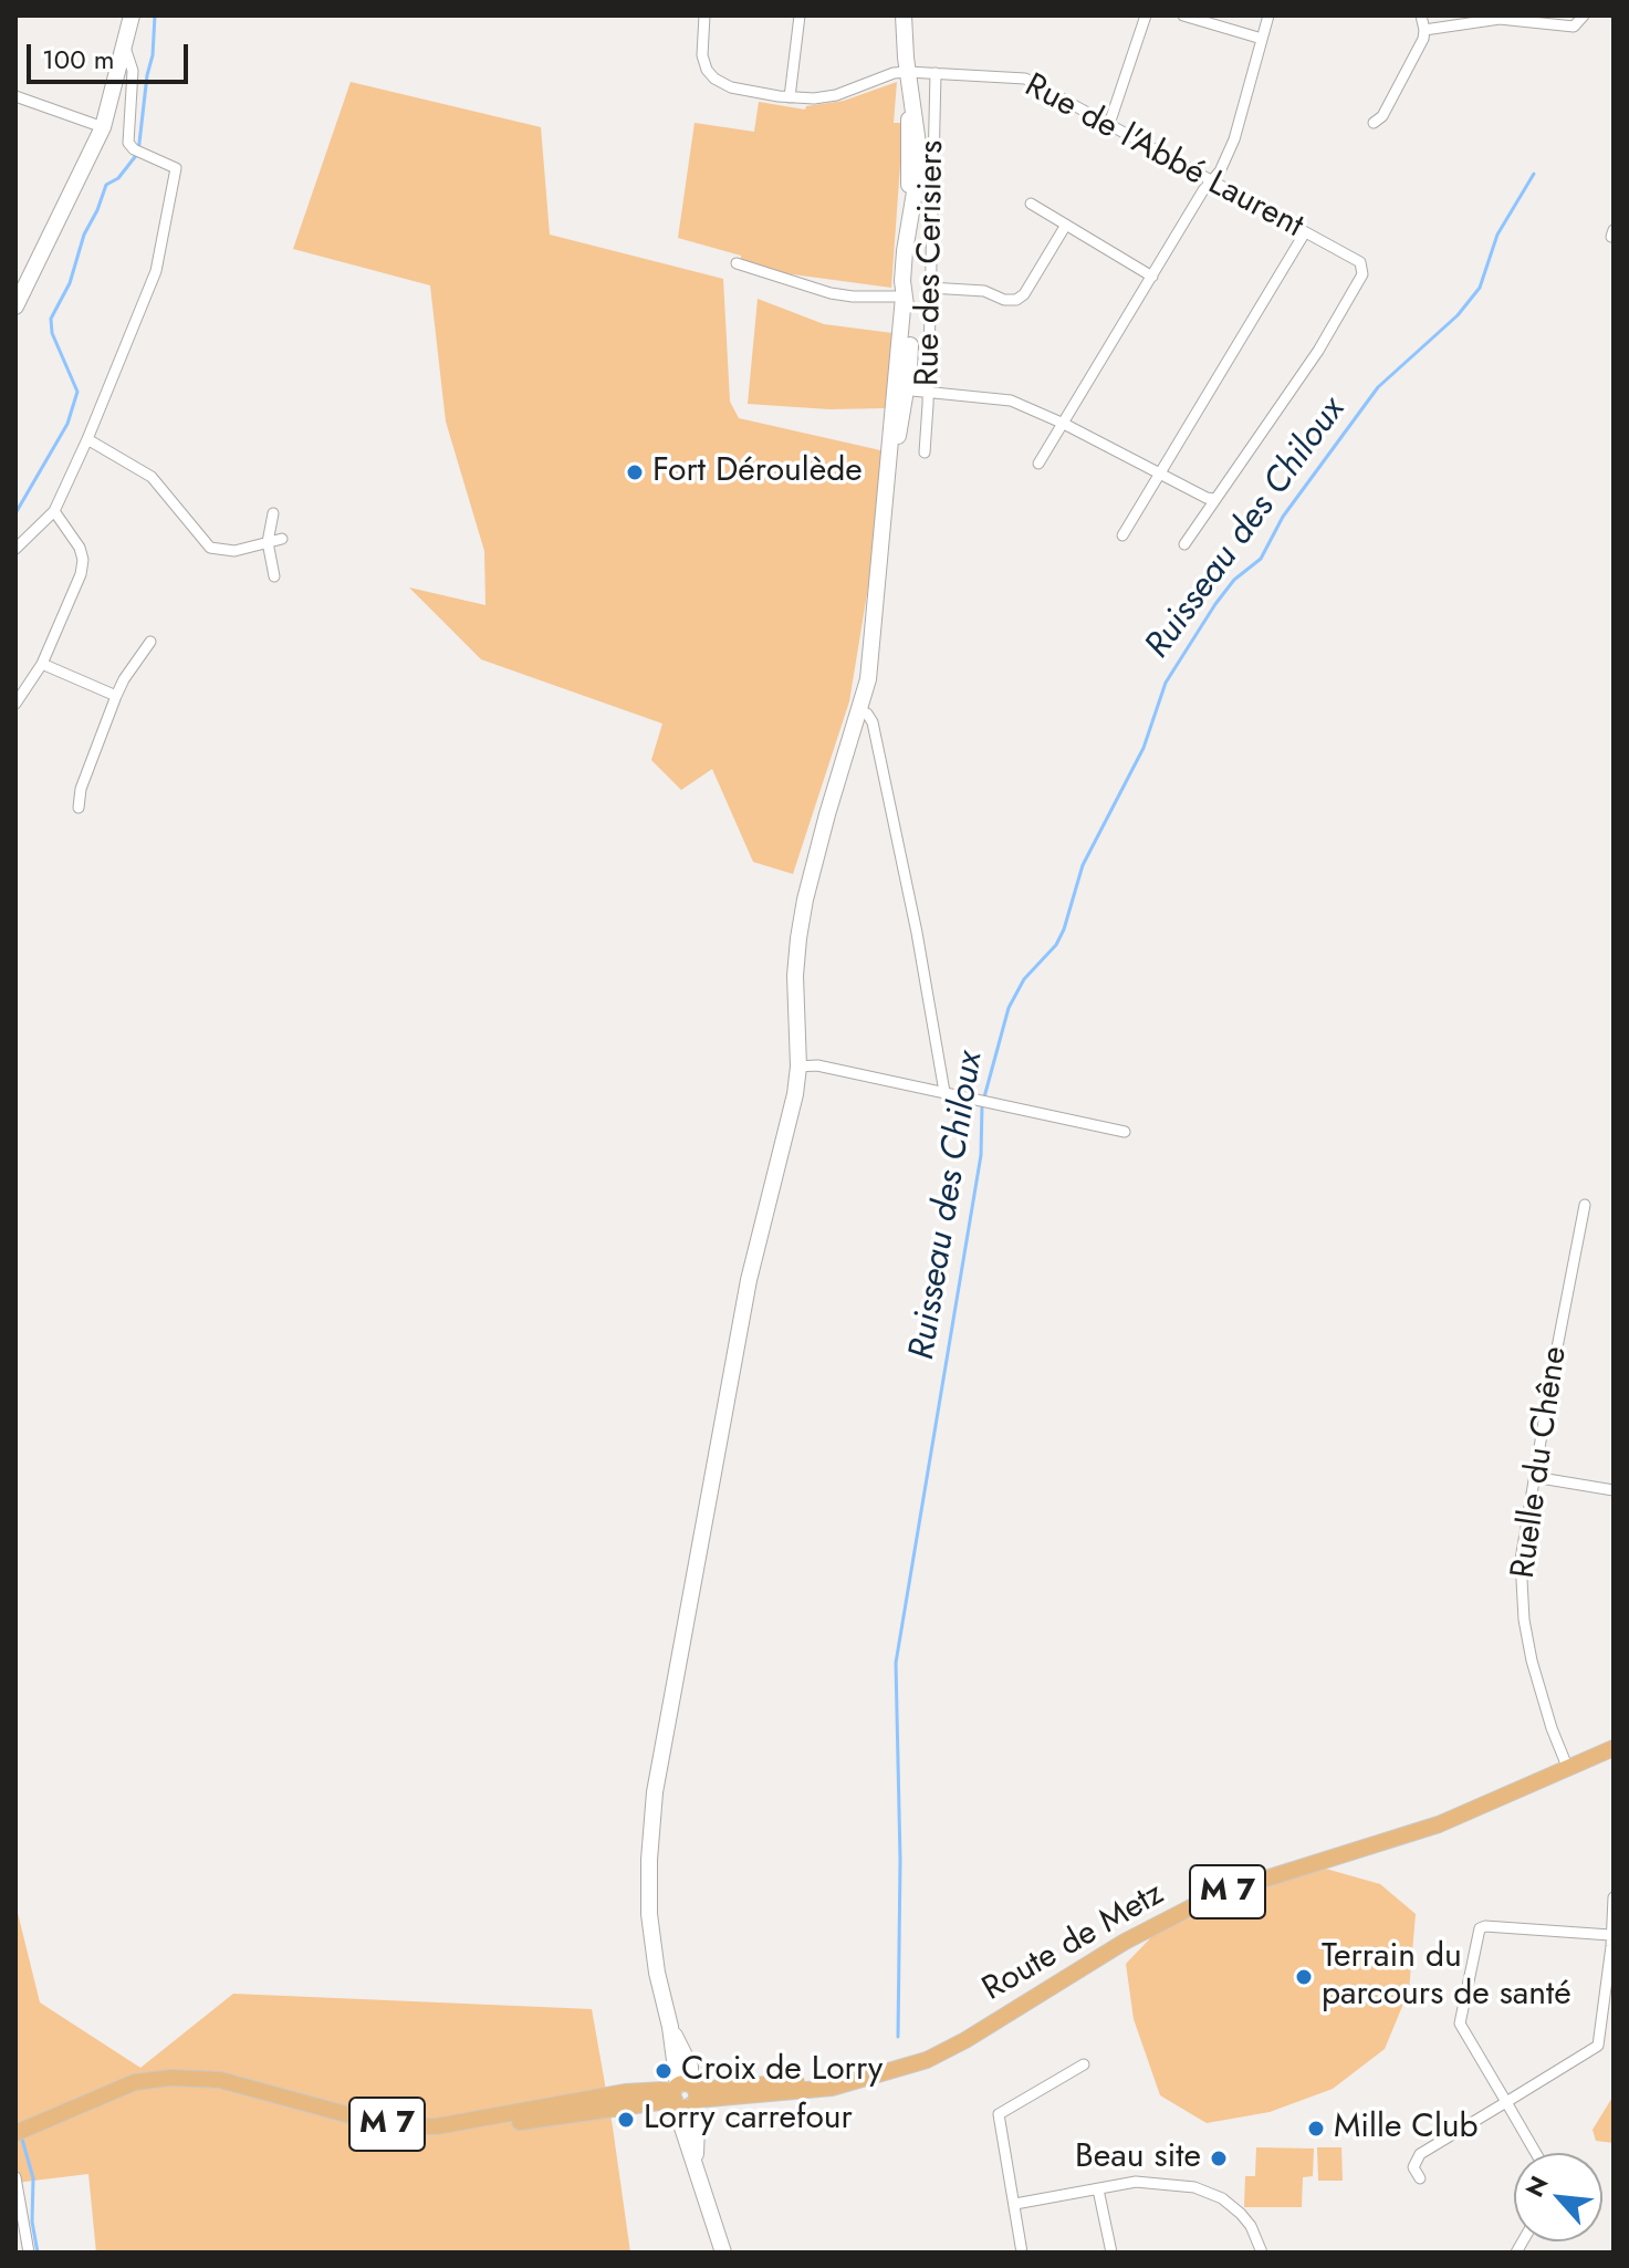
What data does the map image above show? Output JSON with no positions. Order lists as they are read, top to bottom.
{
  "streets": {
    "main road": ["M 7", "Route de Metz"],
    "street": ["Rue de l'Abbé Laurent", "Rue des Cerisiers", "Ruelle du Chêne"]
  },
  "crossings": [
    ["Rue de l'Abbé Laurent", "Rue des Cerisiers"],
    ["Ruelle du Chêne", "Route de Metz"]
  ],
  "water": ["Ruisseau des Chiloux"],
  "places": [
    "Fort Déroulède",
    "Terrain du parcours de santé",
    "Croix de Lorry",
    "Lorry carrefour",
    "Mille Club",
    "Beau site"
  ],
  "scale_bar": "100 m",
  "north": "top left"
}
